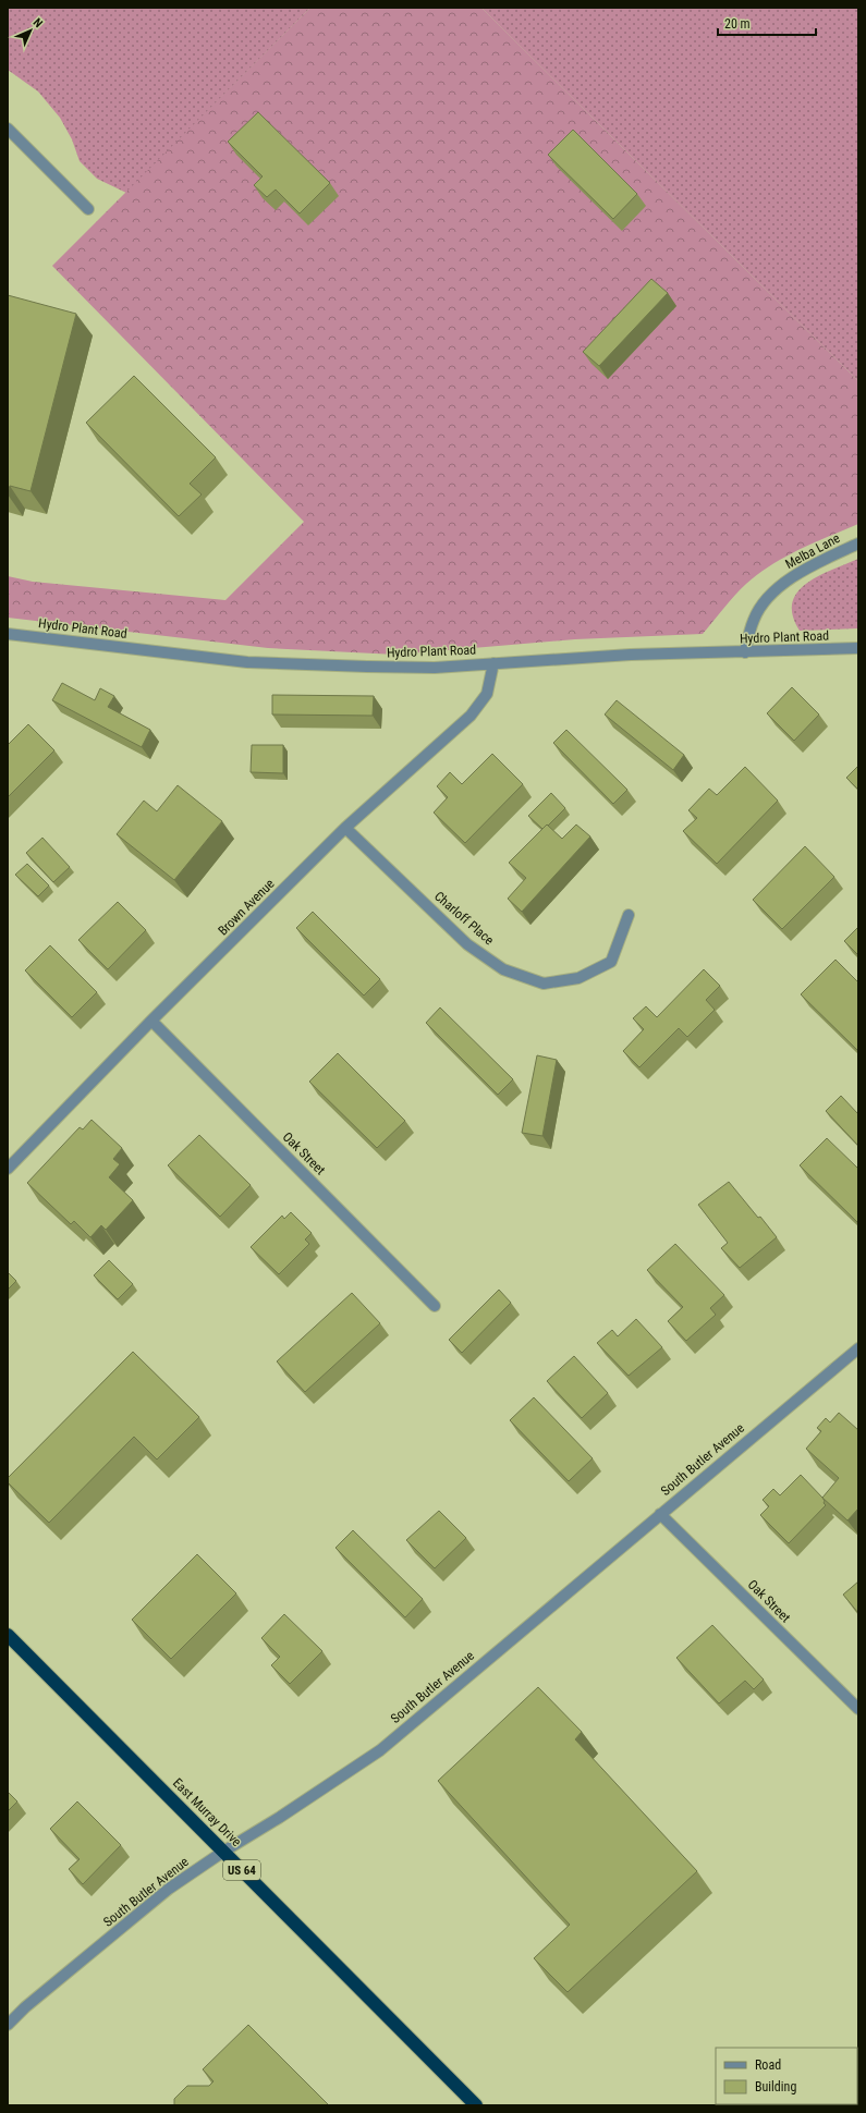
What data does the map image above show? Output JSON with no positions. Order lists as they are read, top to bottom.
{
  "streets": {
    "highway": ["East Murray Drive", "US 64"],
    "street": [
      "Melba Lane",
      "Hydro Plant Road",
      "Brown Avenue",
      "Charloff Place",
      "Oak Street",
      "South Butler Avenue"
    ]
  },
  "crossings": [
    ["Melba Lane", "Hydro Plant Road"],
    ["Hydro Plant Road", "Brown Avenue"],
    ["Brown Avenue", "Charloff Place"],
    ["Brown Avenue", "Oak Street"],
    ["Oak Street", "South Butler Avenue"],
    ["South Butler Avenue", "East Murray Drive"]
  ],
  "legend": ["Road", "Building"],
  "scale_bar": "20 m",
  "north": "top right"
}
